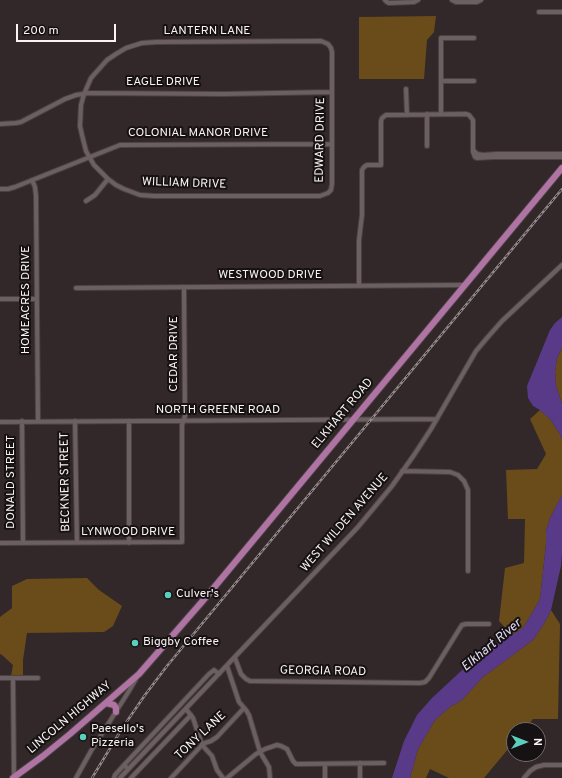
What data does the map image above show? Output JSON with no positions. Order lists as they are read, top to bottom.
{
  "streets": {
    "highway": ["ELKHART ROAD", "LINCOLN HIGHWAY"],
    "street": [
      "LANTERN LANE",
      "EAGLE DRIVE",
      "COLONIAL MANOR DRIVE",
      "EDWARD DRIVE",
      "WILLIAM DRIVE",
      "WESTWOOD DRIVE",
      "HOMEACRES DRIVE",
      "CEDAR DRIVE",
      "NORTH GREENE ROAD",
      "DONALD STREET",
      "BECKNER STREET",
      "WEST WILDEN AVENUE",
      "LYNWOOD DRIVE",
      "GEORGIA ROAD",
      "TONY LANE"
    ]
  },
  "crossings": [
    ["LANTERN LANE", "EAGLE DRIVE"],
    ["LANTERN LANE", "EDWARD DRIVE"],
    ["LANTERN LANE", "WILLIAM DRIVE"],
    ["EAGLE DRIVE", "EDWARD DRIVE"],
    ["EAGLE DRIVE", "WILLIAM DRIVE"],
    ["COLONIAL MANOR DRIVE", "EDWARD DRIVE"],
    ["COLONIAL MANOR DRIVE", "WILLIAM DRIVE"],
    ["COLONIAL MANOR DRIVE", "HOMEACRES DRIVE"],
    ["EDWARD DRIVE", "WILLIAM DRIVE"],
    ["WESTWOOD DRIVE", "CEDAR DRIVE"],
    ["WESTWOOD DRIVE", "ELKHART ROAD"],
    ["HOMEACRES DRIVE", "NORTH GREENE ROAD"],
    ["CEDAR DRIVE", "NORTH GREENE ROAD"],
    ["CEDAR DRIVE", "LYNWOOD DRIVE"],
    ["NORTH GREENE ROAD", "ELKHART ROAD"],
    ["NORTH GREENE ROAD", "DONALD STREET"],
    ["NORTH GREENE ROAD", "BECKNER STREET"],
    ["NORTH GREENE ROAD", "WEST WILDEN AVENUE"],
    ["NORTH GREENE ROAD", "LYNWOOD DRIVE"],
    ["ELKHART ROAD", "LINCOLN HIGHWAY"],
    ["DONALD STREET", "LYNWOOD DRIVE"],
    ["BECKNER STREET", "LYNWOOD DRIVE"],
    ["WEST WILDEN AVENUE", "GEORGIA ROAD"]
  ],
  "water": ["Elkhart River"],
  "places": ["Culver's", "Biggby Coffee", "Paesello's Pizzeria"],
  "scale_bar": "200 m",
  "north": "right"
}
